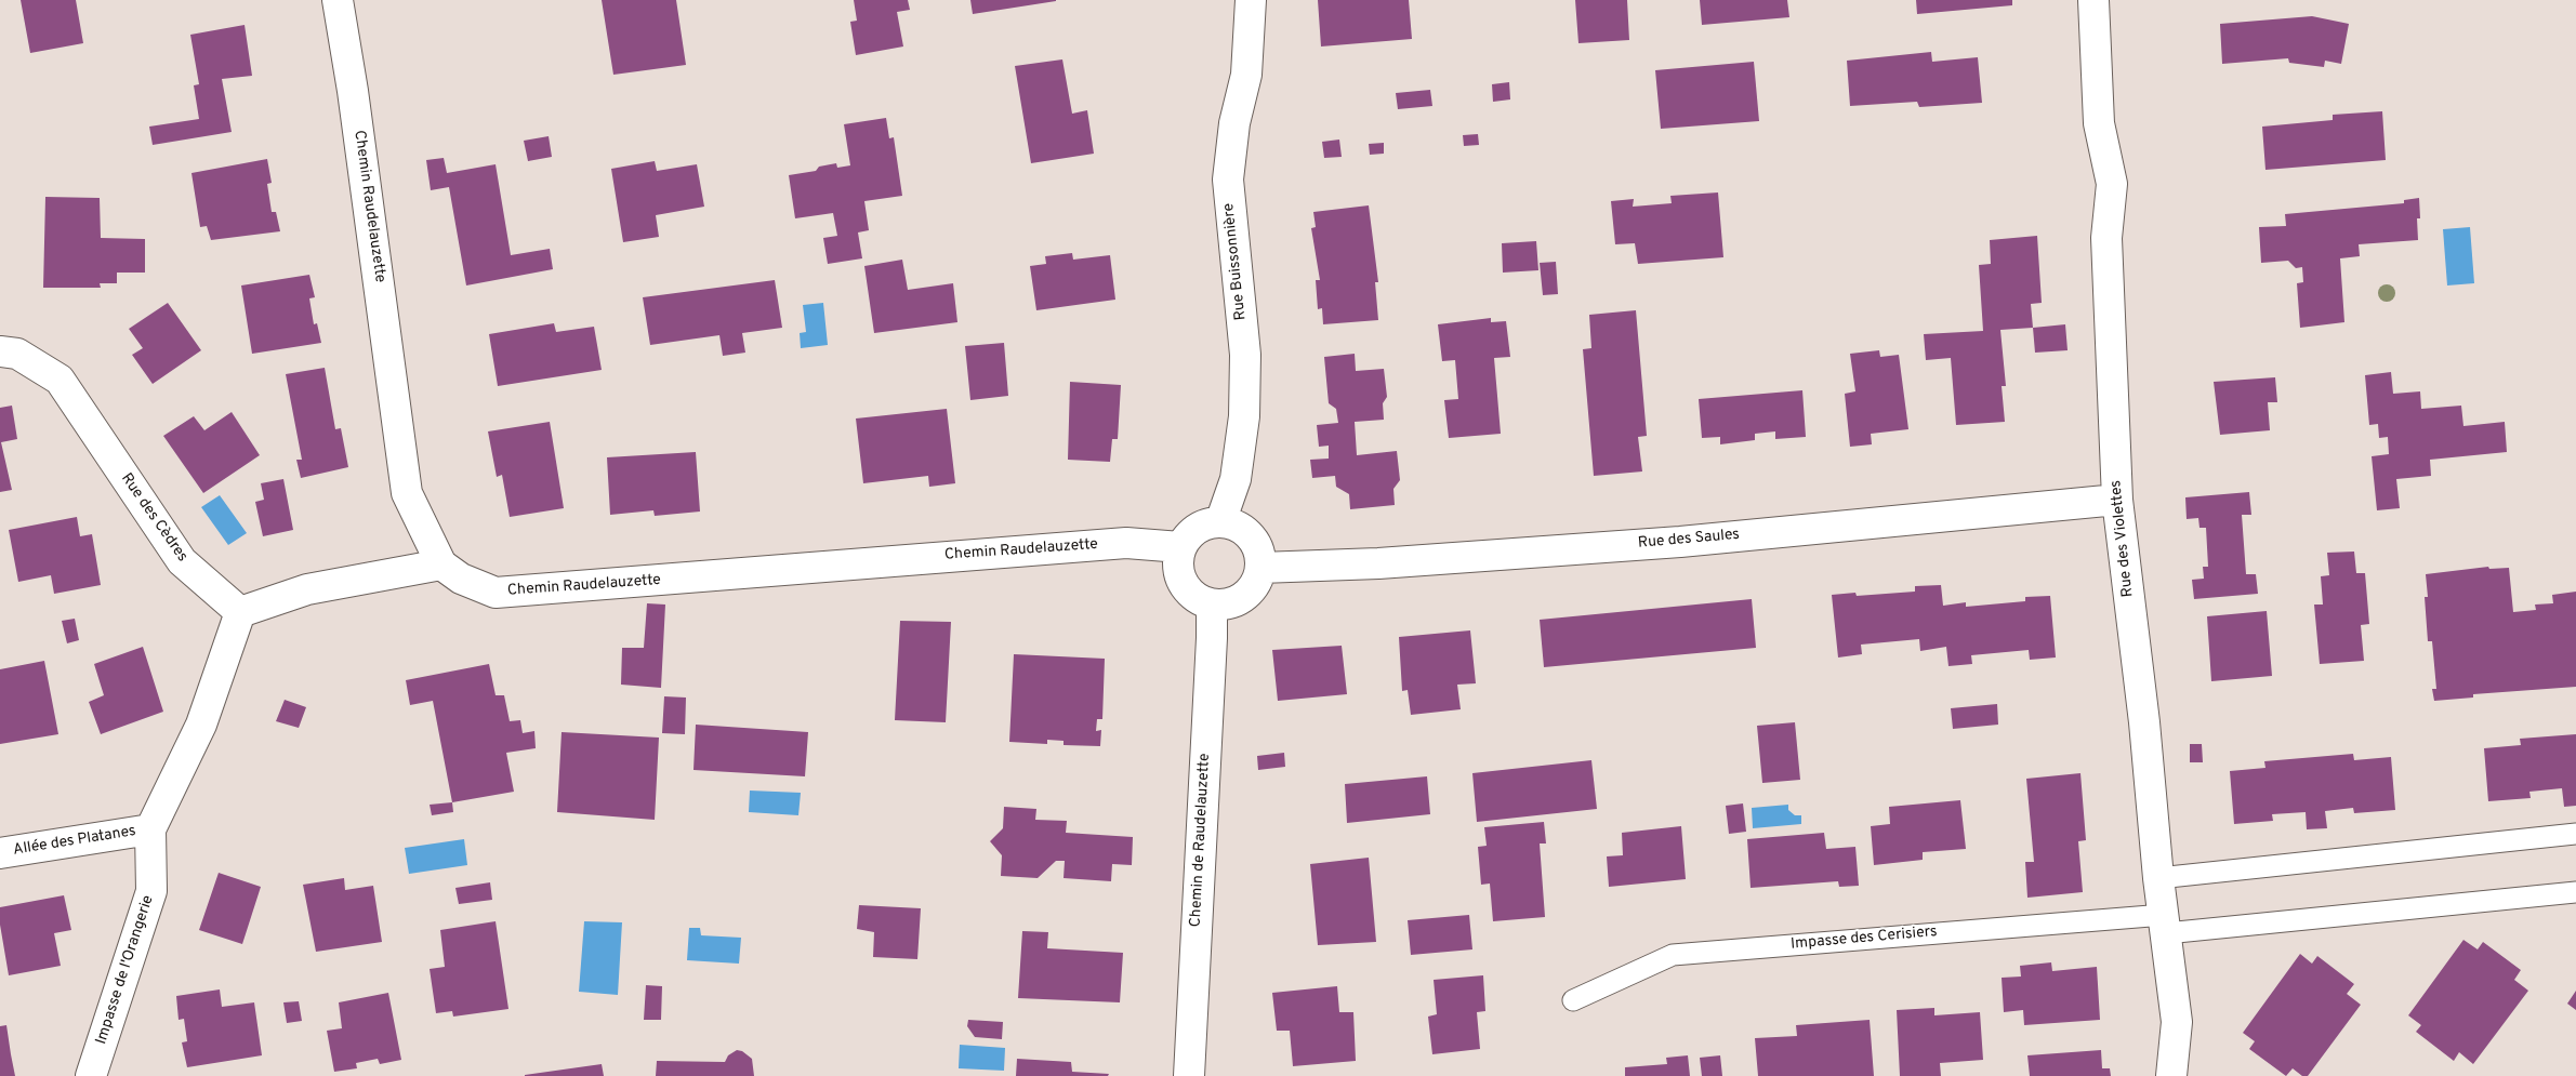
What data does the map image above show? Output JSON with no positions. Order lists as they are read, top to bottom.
{
  "streets": {
    "street": [
      "Chemin Raudelauzette",
      "Rue Buissonnière",
      "Rue des Cèdres",
      "Rue des Violettes",
      "Rue des Saules",
      "Chemin de Raudelauzette",
      "Allée des Platanes",
      "Impasse de l'Orangerie"
    ],
    "lane": ["Impasse des Cerisiers"]
  },
  "crossings": [
    ["Chemin Raudelauzette", "Rue Buissonnière"],
    ["Chemin Raudelauzette", "Rue des Saules"],
    ["Chemin Raudelauzette", "Chemin de Raudelauzette"],
    ["Rue Buissonnière", "Rue des Saules"],
    ["Rue Buissonnière", "Chemin de Raudelauzette"],
    ["Rue des Violettes", "Rue des Saules"],
    ["Rue des Violettes", "Impasse des Cerisiers"],
    ["Rue des Saules", "Chemin de Raudelauzette"],
    ["Allée des Platanes", "Impasse de l'Orangerie"]
  ]
}
